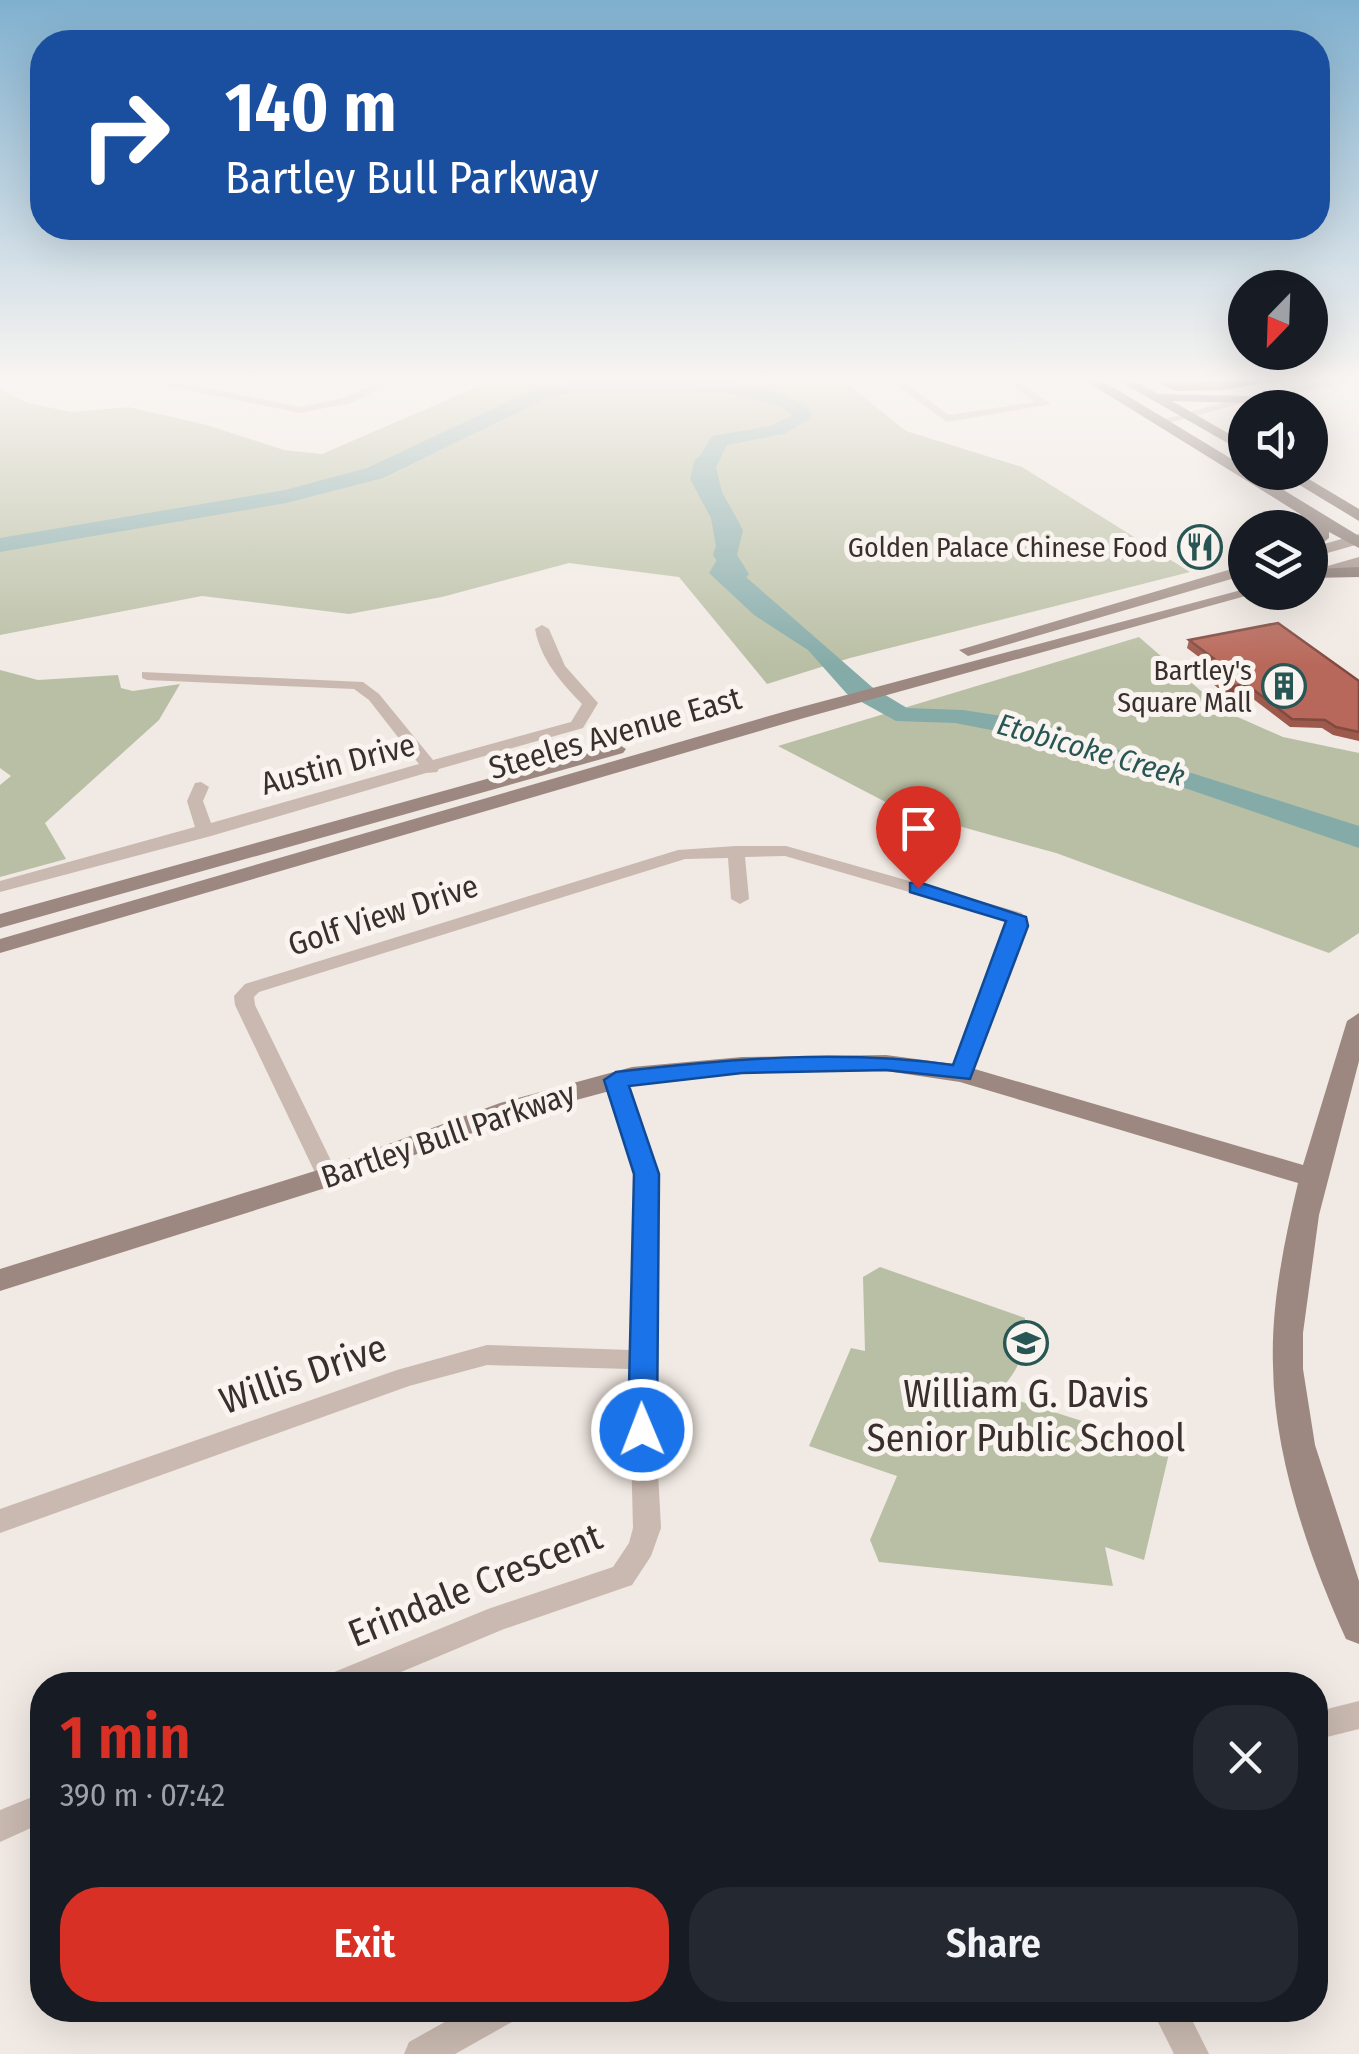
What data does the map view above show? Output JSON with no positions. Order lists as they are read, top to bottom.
{
  "streets": {
    "main road": ["Steeles Avenue East", "Bartley Bull Parkway"],
    "street": [
      "Austin Drive",
      "Golf View Drive",
      "Willis Drive",
      "Erindale Crescent"
    ]
  },
  "crossings": [
    ["Golf View Drive", "Bartley Bull Parkway"],
    ["Bartley Bull Parkway", "Erindale Crescent"],
    ["Willis Drive", "Erindale Crescent"]
  ],
  "water": ["Etobicoke Creek"],
  "places": {
    "restaurant": ["Golden Palace Chinese Food"],
    "building": ["Bartley's Square Mall"],
    "school or university": ["William G. Davis Senior Public School"]
  },
  "north": "bottom left",
  "page": {
    "turn": ["140 m", "Bartley Bull Parkway"],
    "heading": ["1 min", "390 m · 07:42"],
    "buttons": ["Exit", "Share"]
  }
}
